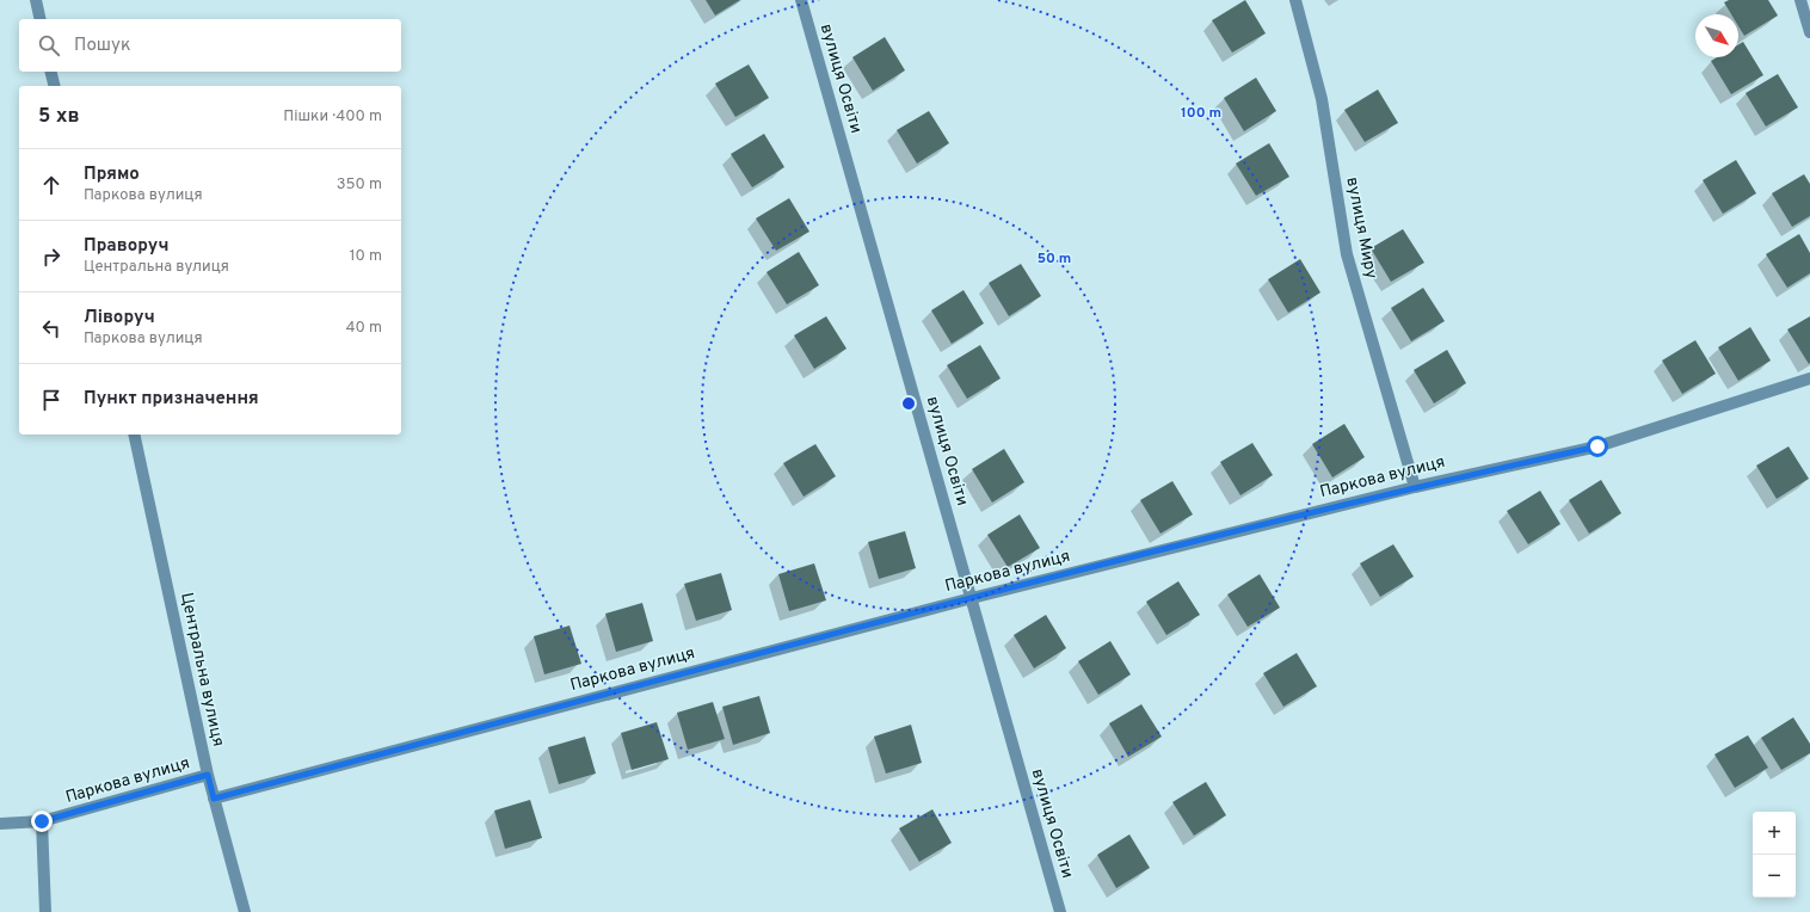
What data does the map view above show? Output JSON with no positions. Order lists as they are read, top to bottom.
{
  "streets": {
    "street": [
      "вулиця Освіти",
      "вулиця Миру",
      "Паркова вулиця",
      "Центральна вулиця"
    ]
  },
  "crossings": [
    ["вулиця Освіти", "Паркова вулиця"],
    ["вулиця Миру", "Паркова вулиця"],
    ["Паркова вулиця", "Центральна вулиця"]
  ],
  "north": "bottom right",
  "page": {
    "search": "Пошук",
    "heading": ["5 хв", "Пішки · 400 m"],
    "list": [
      ["Прямо", "Паркова вулиця", "350 m"],
      ["Праворуч", "Центральна вулиця", "10 m"],
      ["Ліворуч", "Паркова вулиця", "40 m"],
      "Пункт призначення"
    ],
    "map_buttons": ["+", "−"]
  },
  "rings": ["100 m", "50 m"]
}
